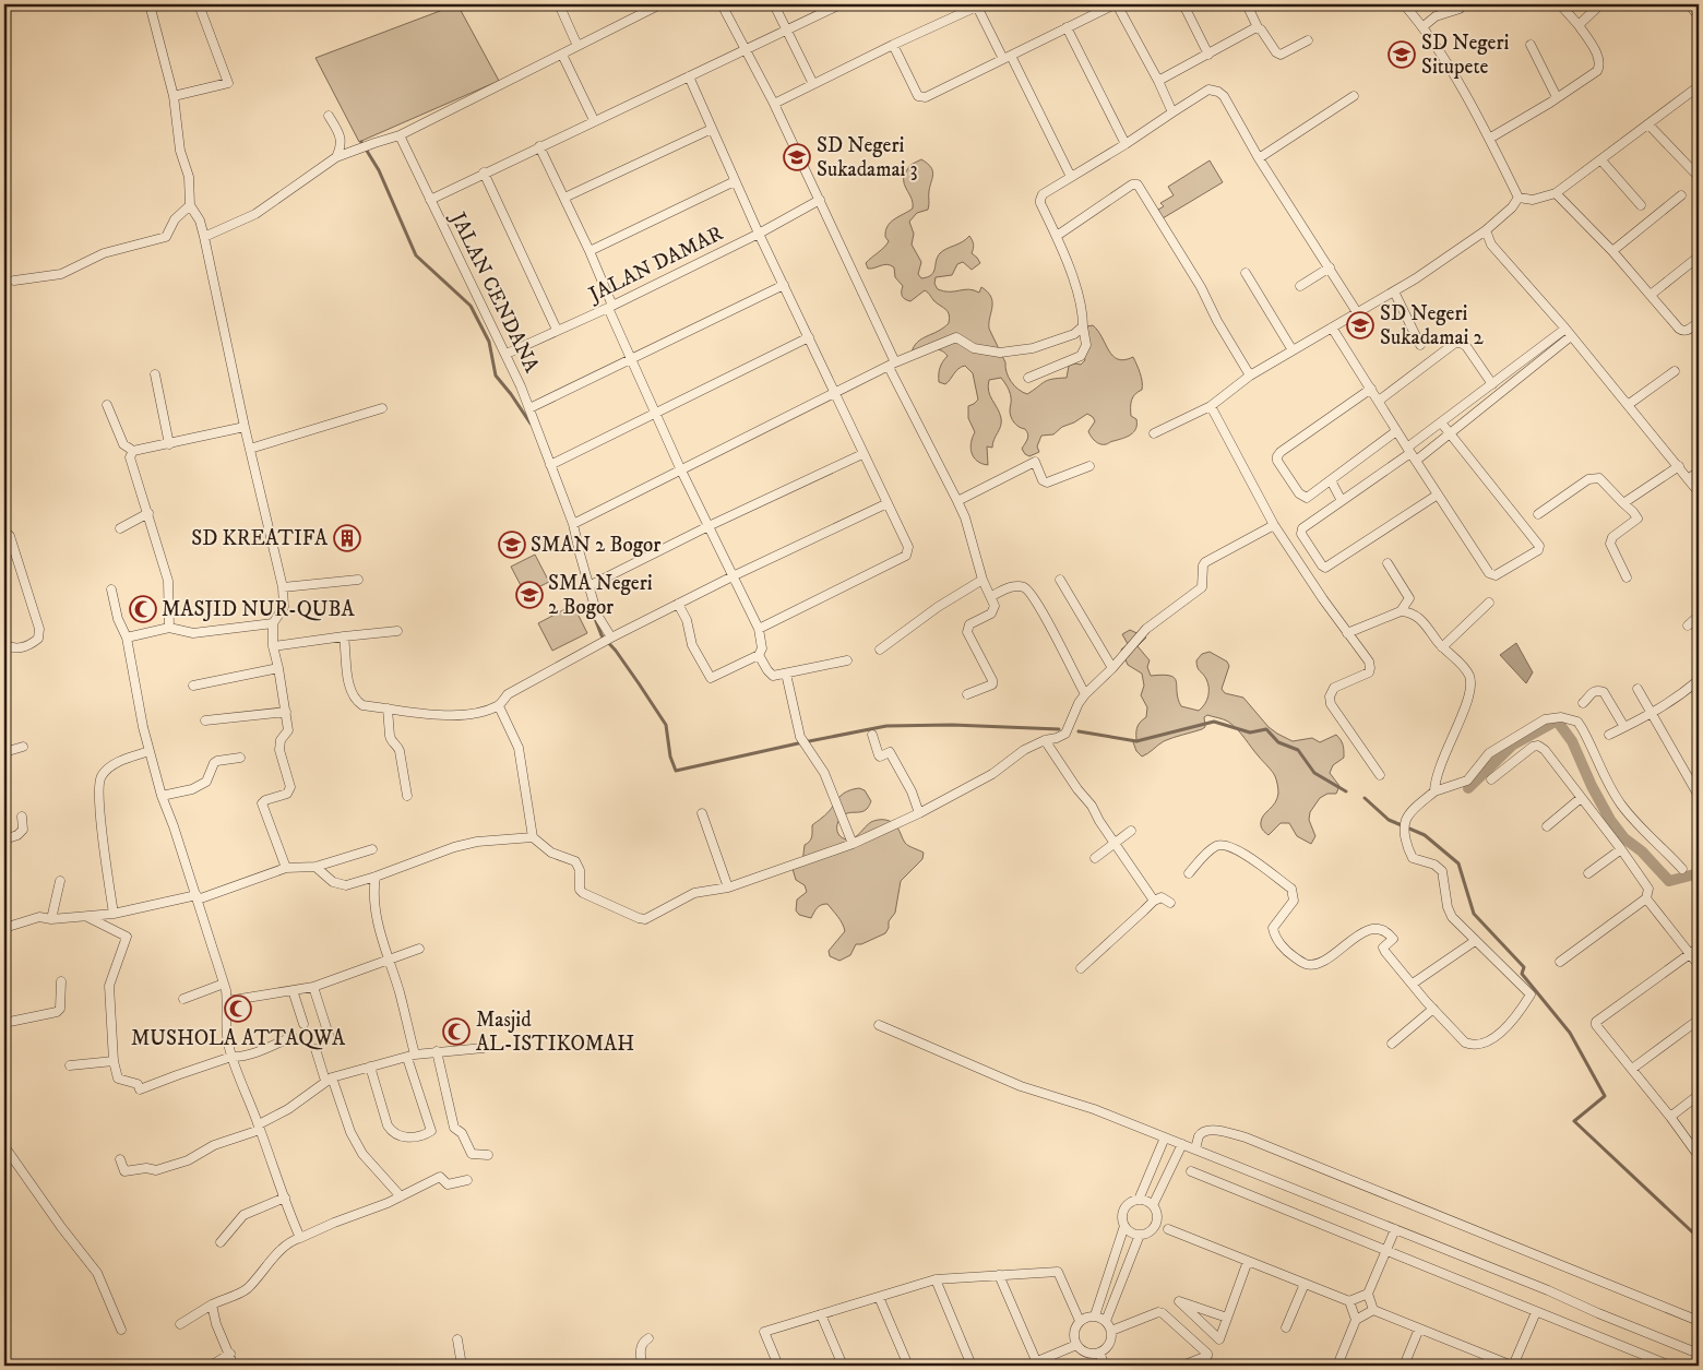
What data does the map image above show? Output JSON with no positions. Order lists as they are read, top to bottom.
{
  "streets": {
    "street": ["JALAN DAMAR", "JALAN CENDANA"]
  },
  "crossings": [
    ["JALAN DAMAR", "JALAN CENDANA"]
  ],
  "places": {
    "school or university": [
      "SD Negeri Situpete",
      "SD Negeri Sukadamai 3",
      "SD Negeri Sukadamai 2",
      "SMAN 2 Bogor",
      "SMA Negeri 2 Bogor"
    ],
    "building": ["SD KREATIFA"],
    "mosque": ["MASJID NUR-QUBA", "MUSHOLA ATTAQWA", "Masjid AL-ISTIKOMAH"]
  }
}
